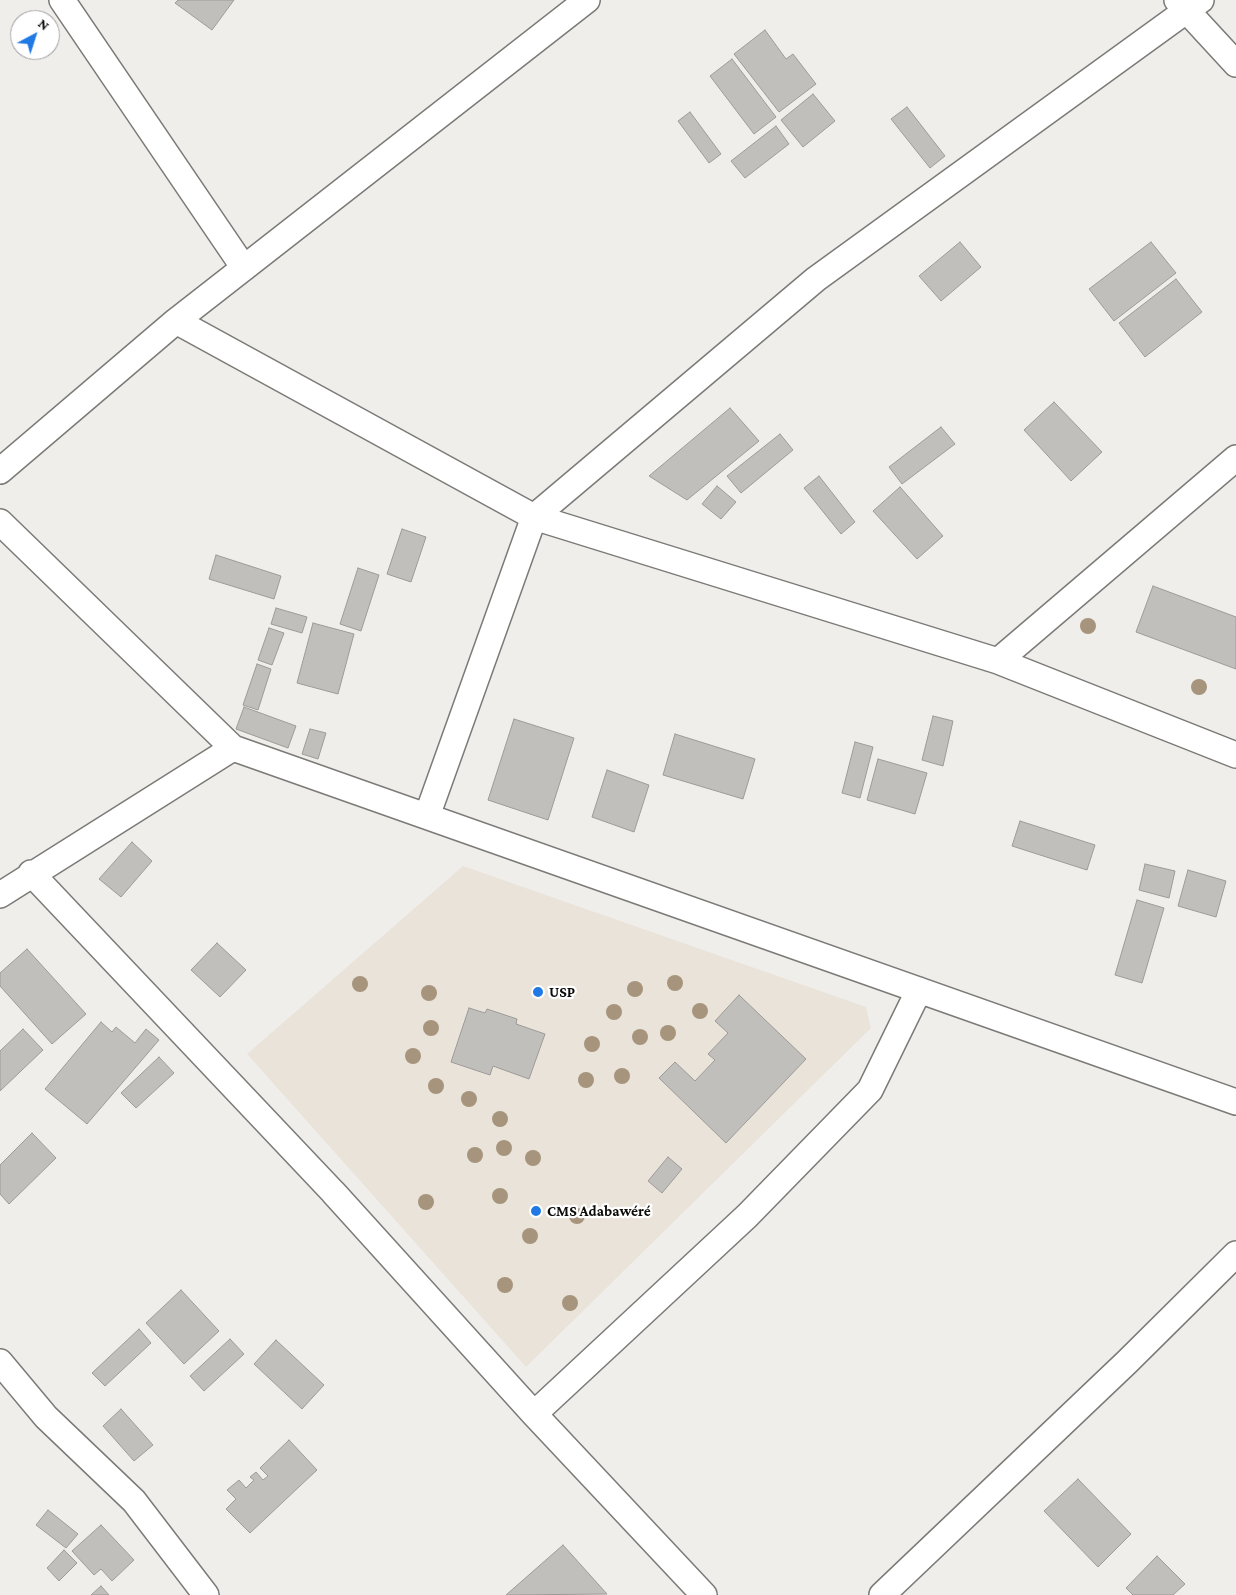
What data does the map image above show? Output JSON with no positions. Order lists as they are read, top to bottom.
{
  "places": ["USP", "CMS Adabawéré"],
  "north": "top right"
}
